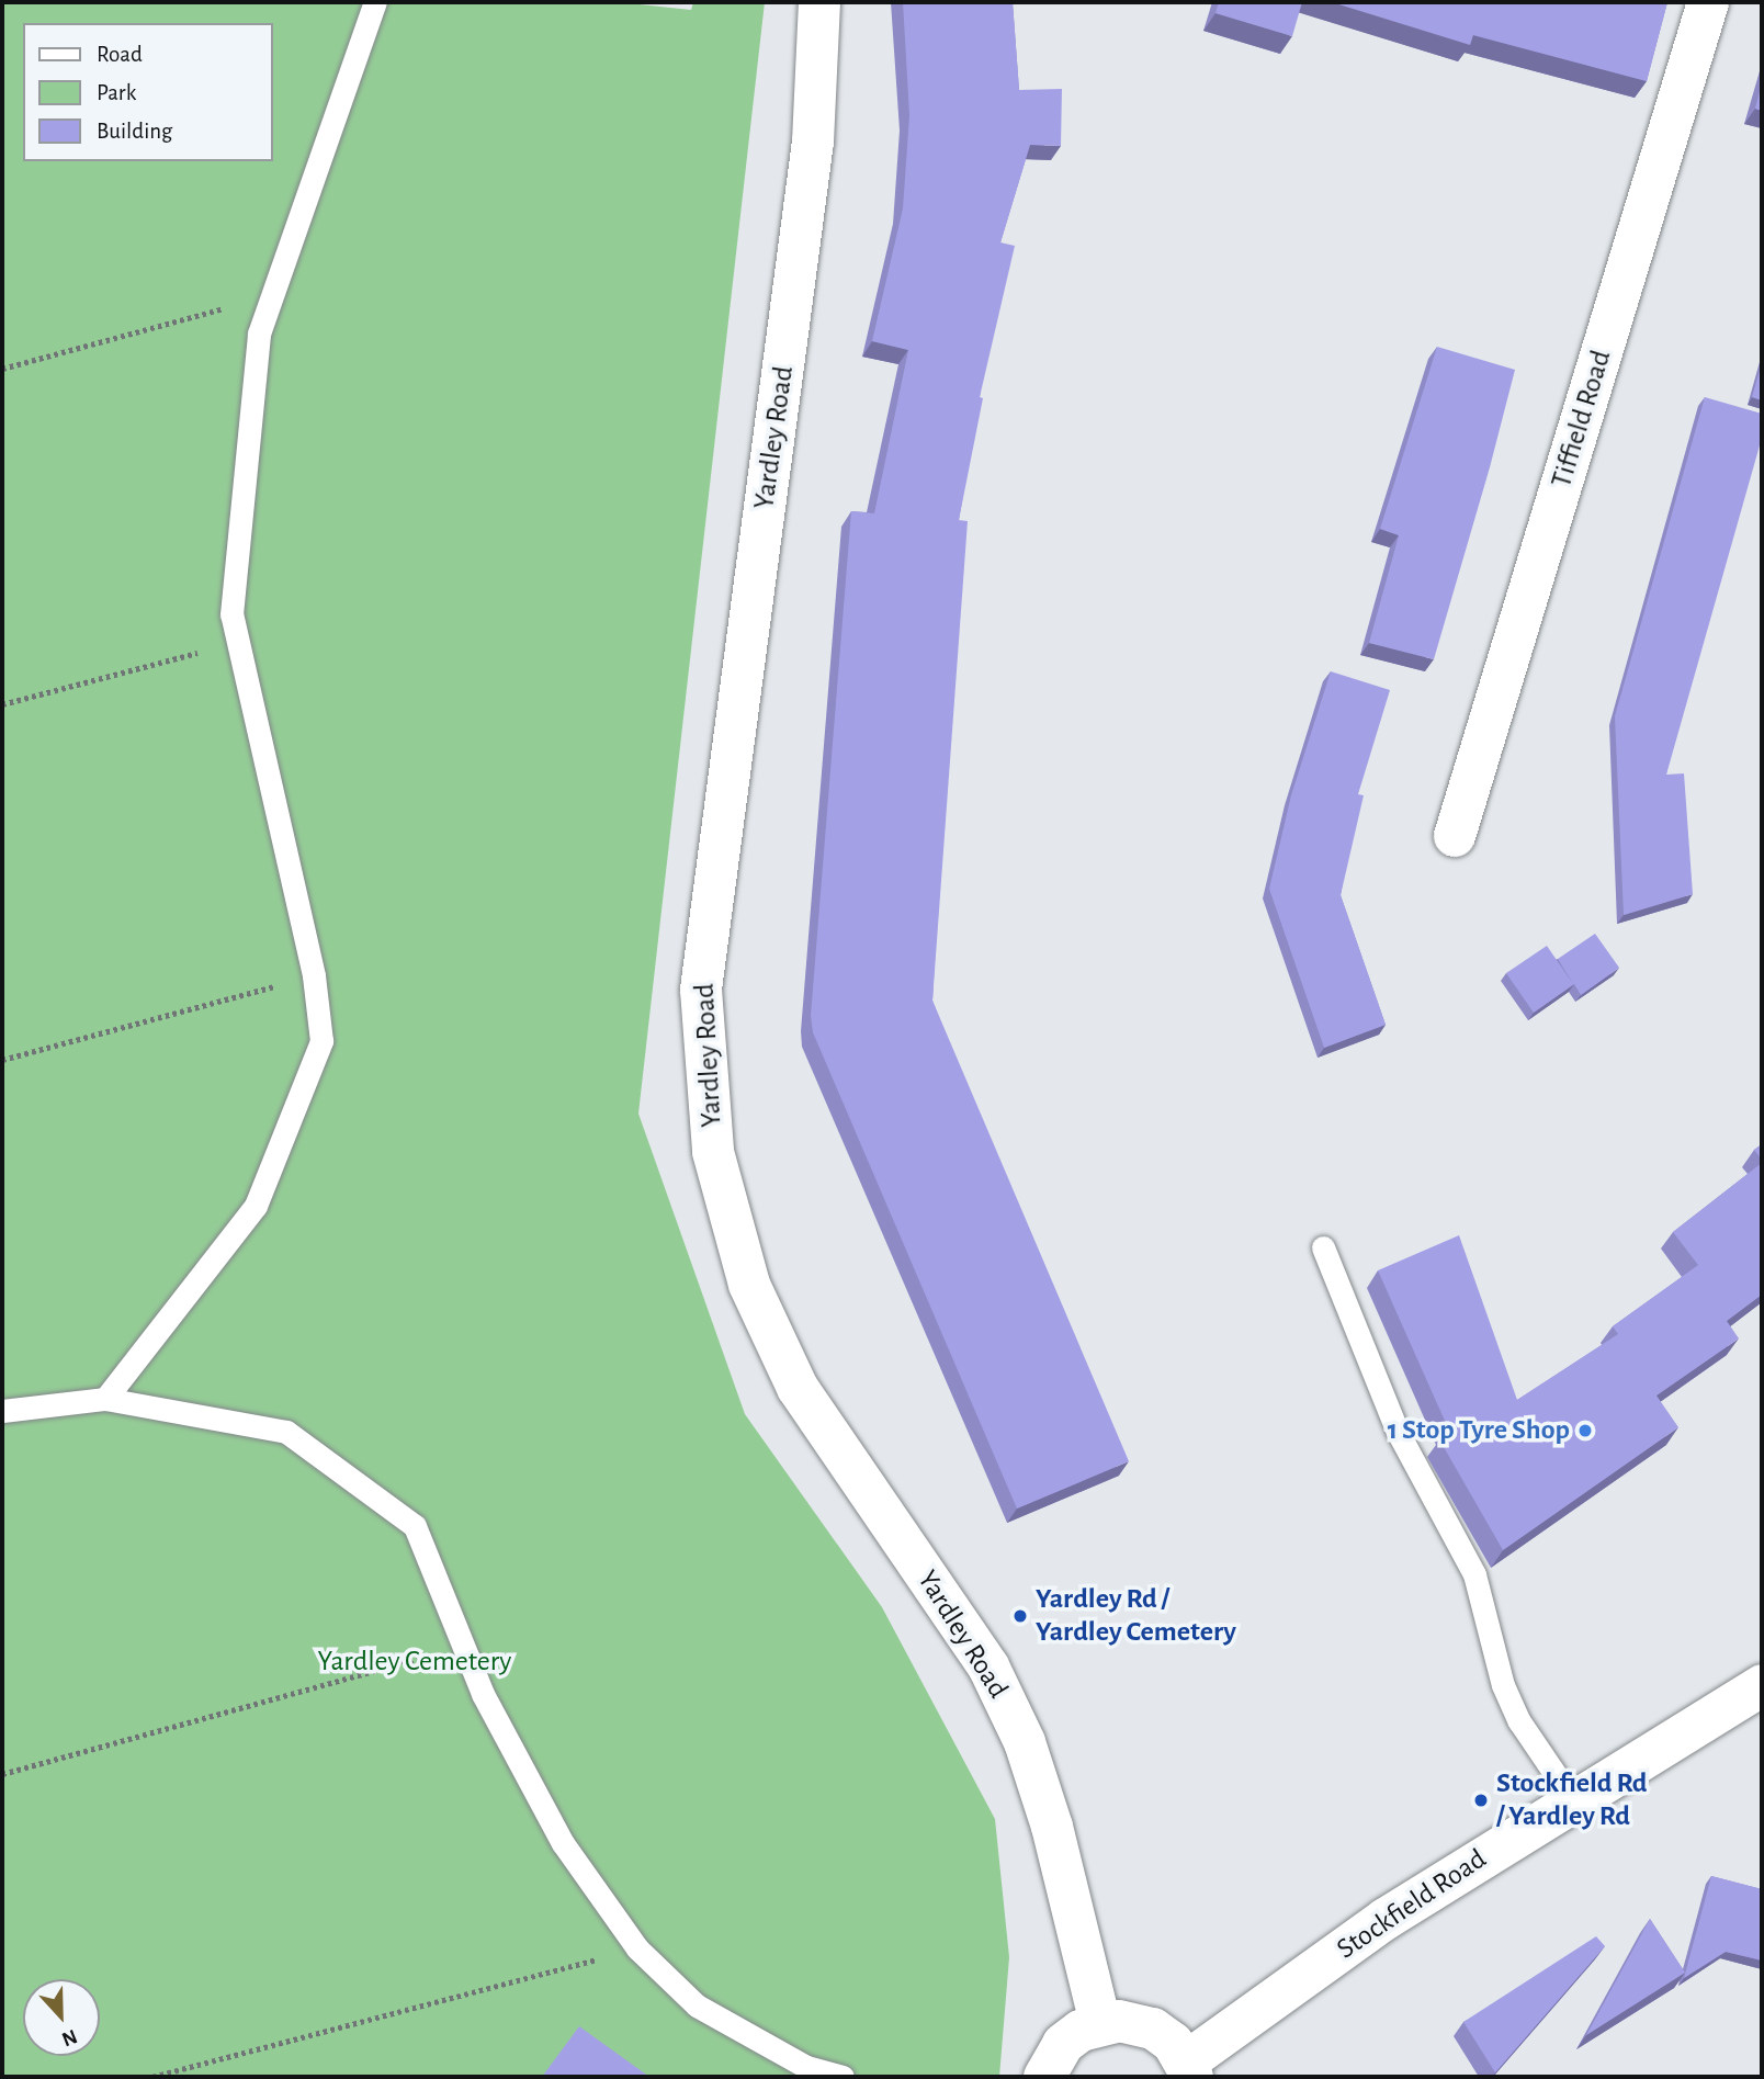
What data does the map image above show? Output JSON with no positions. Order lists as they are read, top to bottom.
{
  "streets": {
    "main road": ["Tiffield Road", "Yardley Road", "Stockfield Road"]
  },
  "parks": ["Yardley Cemetery"],
  "places": ["1 Stop Tyre Shop", "Yardley Rd / Yardley Cemetery", "Stockfield Rd / Yardley Rd"],
  "legend": ["Road", "Park", "Building"],
  "north": "bottom"
}
